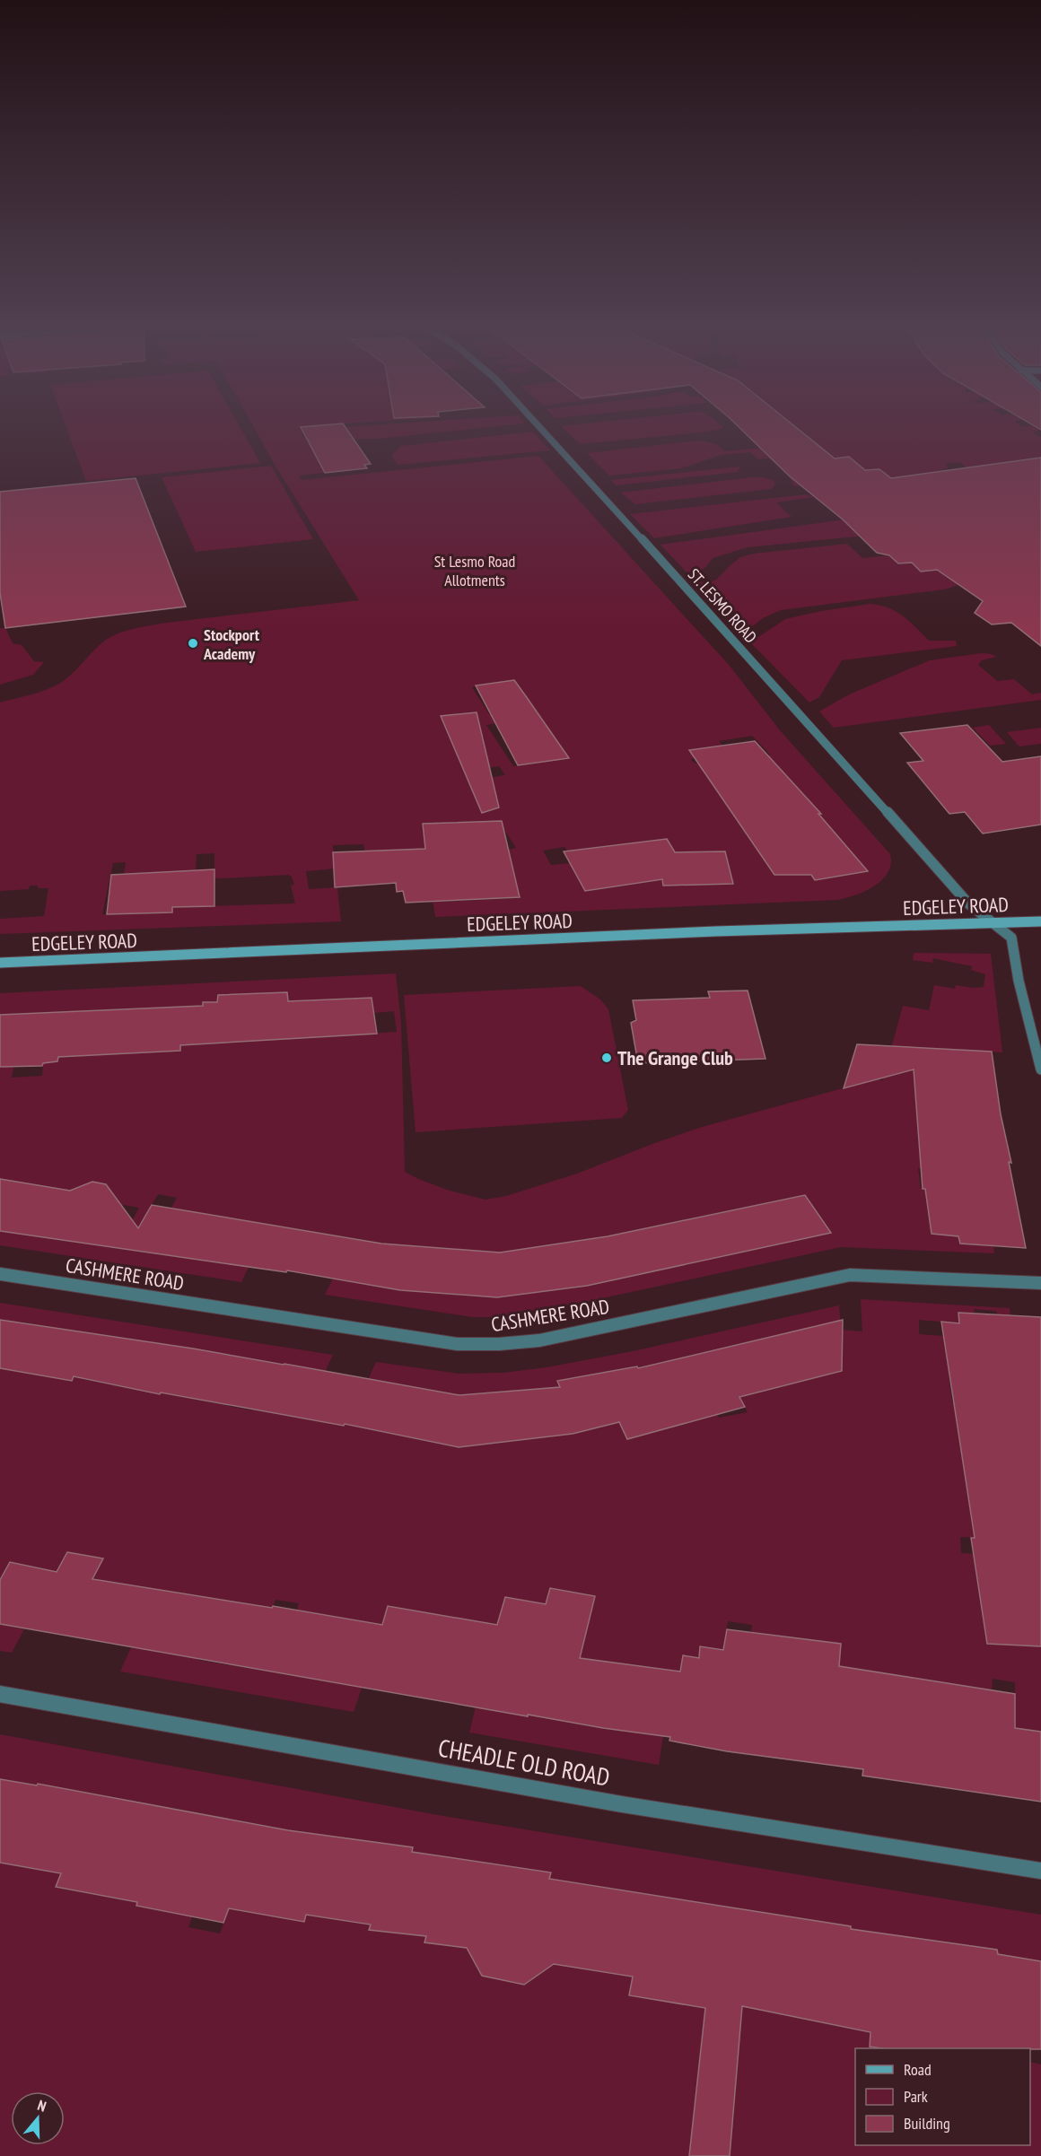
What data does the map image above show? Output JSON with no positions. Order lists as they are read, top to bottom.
{
  "streets": {
    "main road": ["EDGELEY ROAD"],
    "street": ["ST. LESMO ROAD", "CASHMERE ROAD", "CHEADLE OLD ROAD"]
  },
  "crossings": [
    ["ST. LESMO ROAD", "EDGELEY ROAD"]
  ],
  "parks": ["St Lesmo Road Allotments"],
  "places": ["Stockport Academy", "The Grange Club"],
  "legend": ["Road", "Park", "Building"],
  "north": "top"
}
